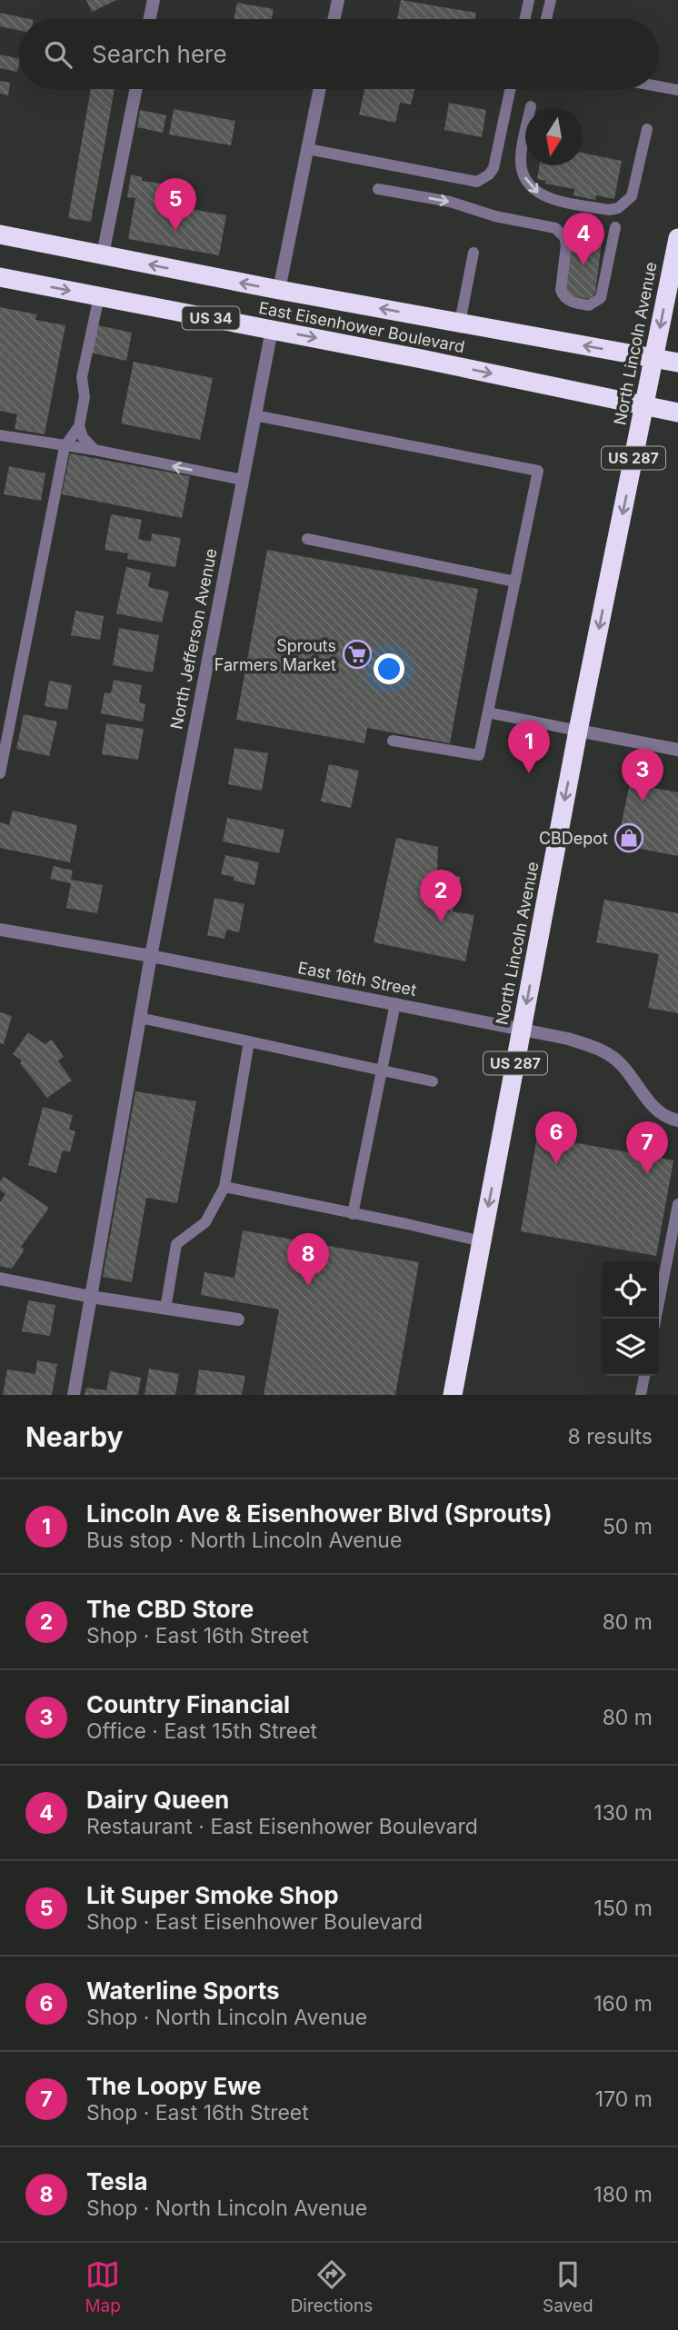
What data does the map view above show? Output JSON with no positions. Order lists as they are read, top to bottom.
{
  "streets": {
    "highway": [
      "US 34",
      "East Eisenhower Boulevard",
      "North Lincoln Avenue",
      "US 287"
    ],
    "street": ["North Jefferson Avenue", "East 16th Street"]
  },
  "crossings": [
    ["East Eisenhower Boulevard", "North Lincoln Avenue"],
    ["East Eisenhower Boulevard", "North Jefferson Avenue"],
    ["North Lincoln Avenue", "East 16th Street"],
    ["North Jefferson Avenue", "East 16th Street"]
  ],
  "one_way": ["North Lincoln Avenue"],
  "places": {
    "supermarket": ["Sprouts Farmers Market"],
    "shop": ["CBDepot"]
  },
  "north": "bottom",
  "page": {
    "search": "Search here",
    "pins": [
      "5",
      "4",
      "1",
      "3",
      "2",
      "6",
      "7",
      "8"
    ],
    "heading": ["Nearby", "8 results"],
    "list": [
      {
        "mark": "1",
        "name": "Lincoln Ave & Eisenhower Blvd (Sprouts)",
        "note": "Bus stop · North Lincoln Avenue",
        "value": "50 m"
      },
      {
        "mark": "2",
        "name": "The CBD Store",
        "note": "Shop · East 16th Street",
        "value": "80 m"
      },
      {
        "mark": "3",
        "name": "Country Financial",
        "note": "Office · East 15th Street",
        "value": "80 m"
      },
      {
        "mark": "4",
        "name": "Dairy Queen",
        "note": "Restaurant · East Eisenhower Boulevard",
        "value": "130 m"
      },
      {
        "mark": "5",
        "name": "Lit Super Smoke Shop",
        "note": "Shop · East Eisenhower Boulevard",
        "value": "150 m"
      },
      {
        "mark": "6",
        "name": "Waterline Sports",
        "note": "Shop · North Lincoln Avenue",
        "value": "160 m"
      },
      {
        "mark": "7",
        "name": "The Loopy Ewe",
        "note": "Shop · East 16th Street",
        "value": "170 m"
      },
      {
        "mark": "8",
        "name": "Tesla",
        "note": "Shop · North Lincoln Avenue",
        "value": "180 m"
      }
    ],
    "nav": ["Map", "Directions", "Saved"]
  }
}
